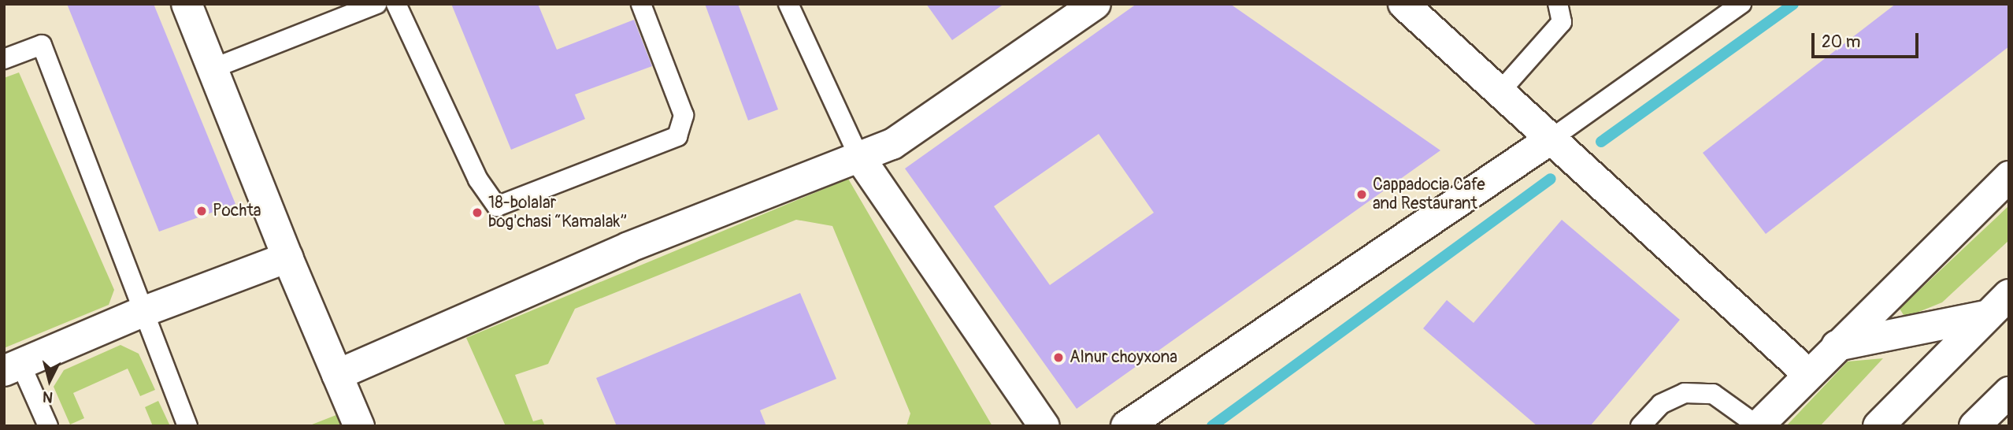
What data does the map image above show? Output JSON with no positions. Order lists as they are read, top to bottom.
{
  "places": [
    "Cappadocia Cafe and Restaurant",
    "Pochta",
    "18-bolalar bog'chasi “Kamalak”",
    "Alnur choyxona"
  ],
  "scale_bar": "20 m",
  "north": "bottom"
}
